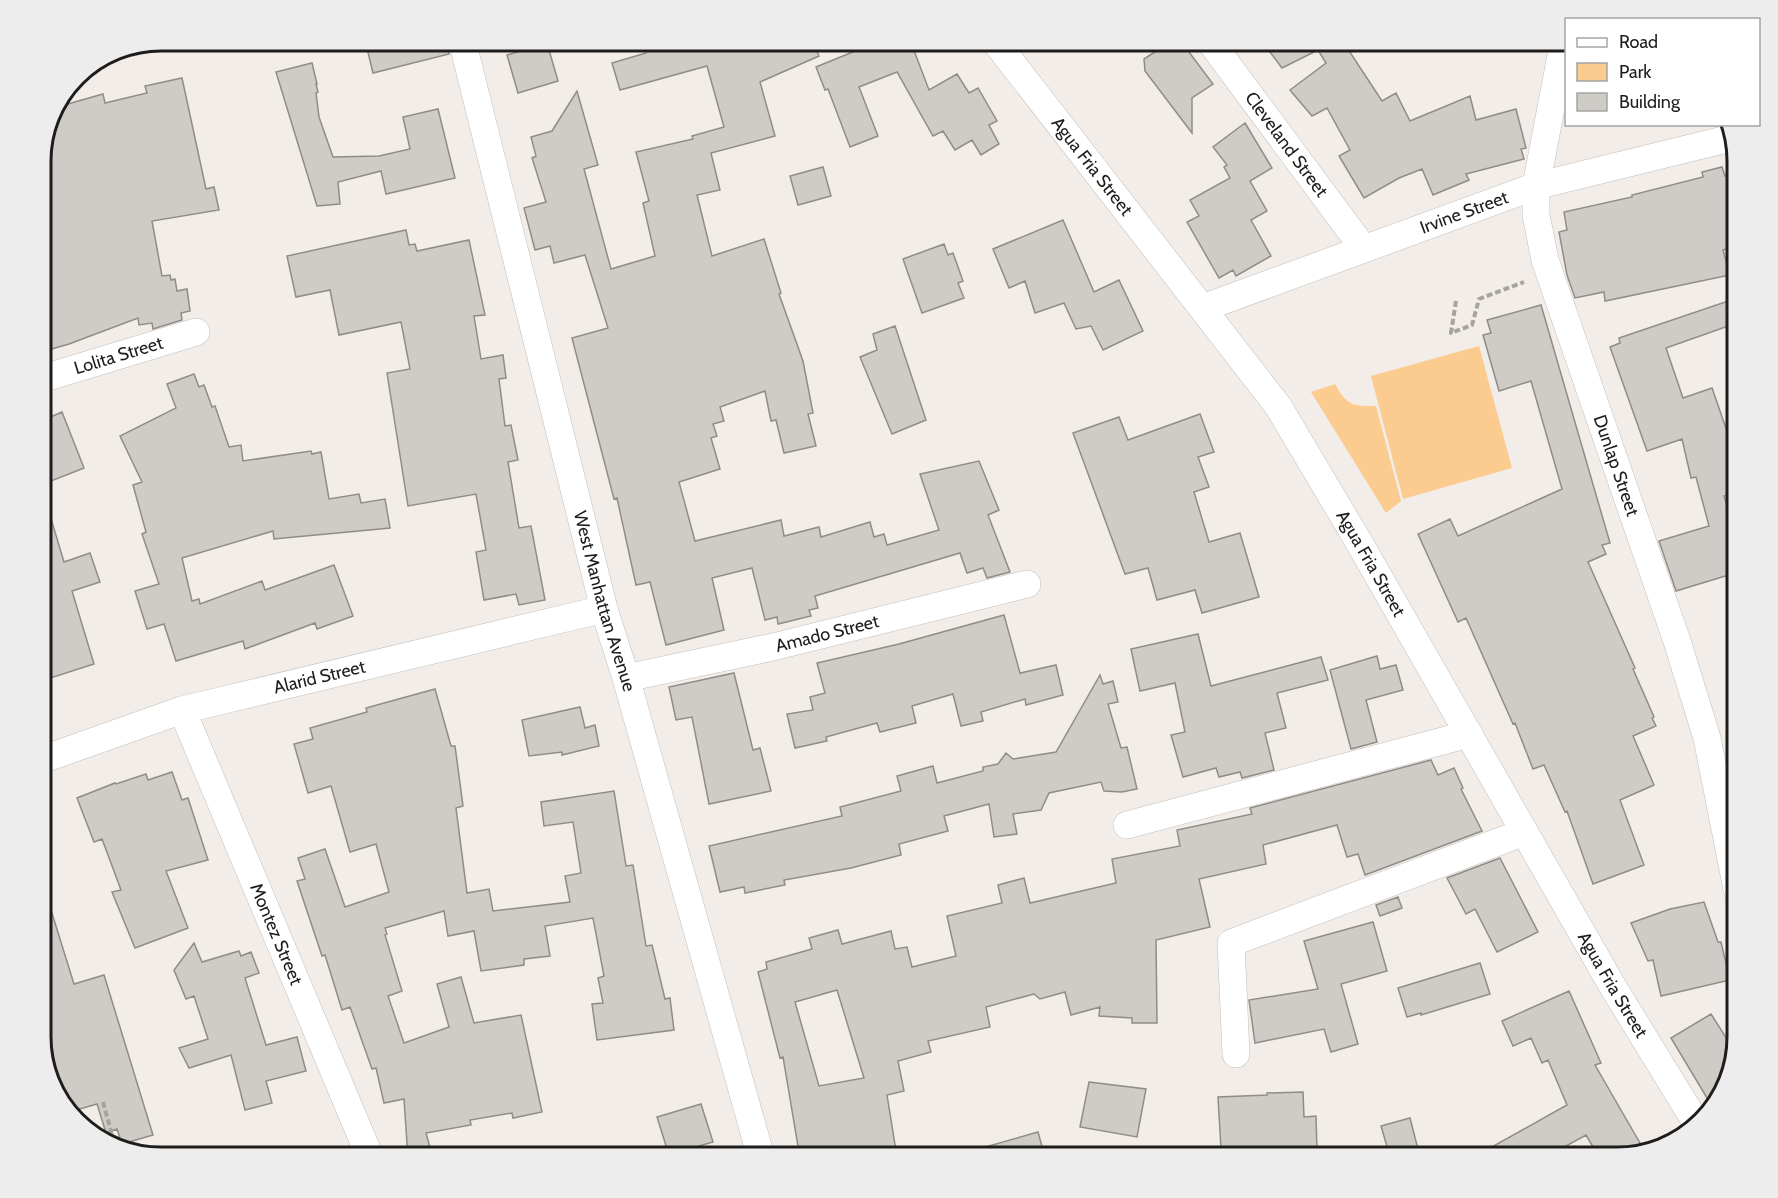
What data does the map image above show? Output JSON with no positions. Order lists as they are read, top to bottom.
{
  "streets": {
    "street": [
      "Cleveland Street",
      "Agua Fria Street",
      "Irvine Street",
      "Lolita Street",
      "Dunlap Street",
      "West Manhattan Avenue",
      "Amado Street",
      "Alarid Street",
      "Montez Street"
    ]
  },
  "crossings": [
    ["Cleveland Street", "Irvine Street"],
    ["Agua Fria Street", "Irvine Street"],
    ["Irvine Street", "Dunlap Street"],
    ["West Manhattan Avenue", "Amado Street"],
    ["West Manhattan Avenue", "Alarid Street"],
    ["Alarid Street", "Montez Street"]
  ],
  "legend": ["Road", "Park", "Building"]
}
